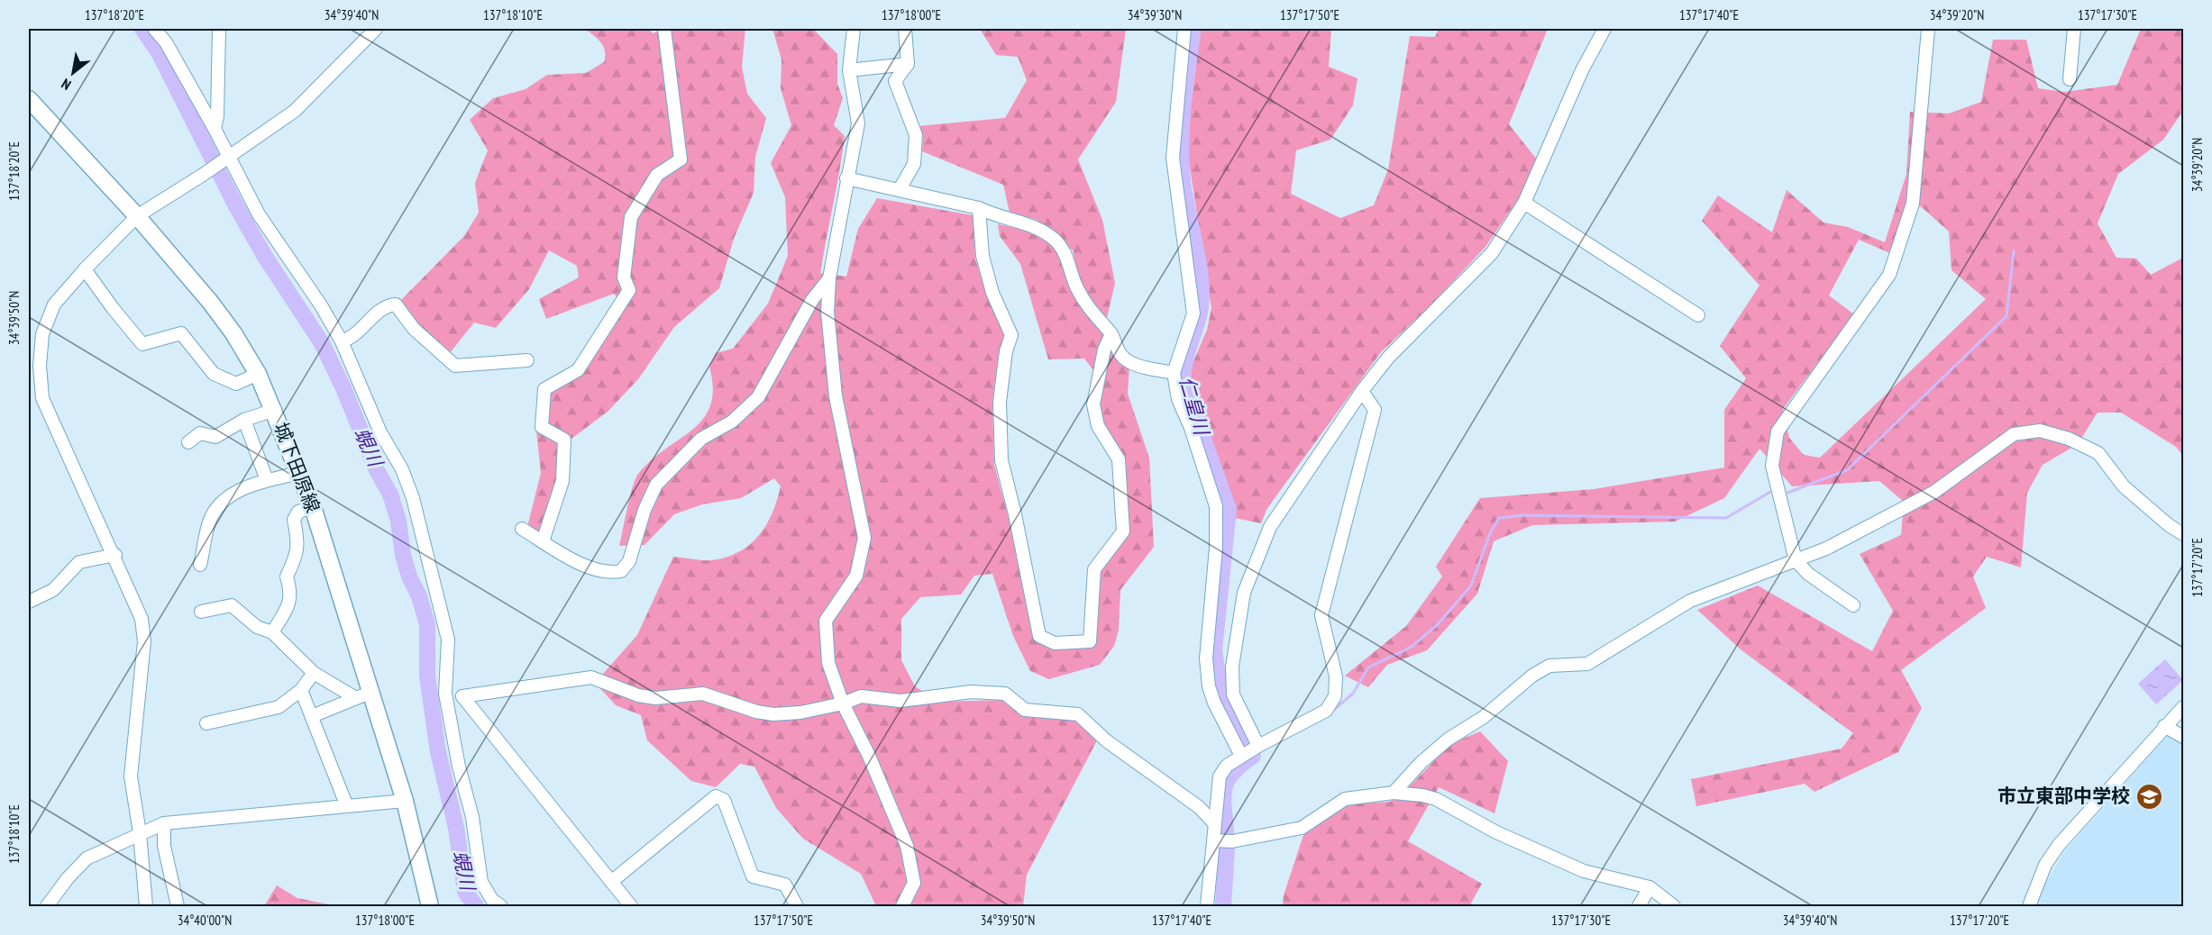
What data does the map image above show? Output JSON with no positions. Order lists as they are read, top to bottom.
{
  "streets": {
    "main road": ["城下田原線"]
  },
  "water": ["仁皇川", "蜆川"],
  "places": {
    "school or university": ["市立東部中学校"]
  },
  "north": "bottom left",
  "coordinates": [
    "137°18'20\"E",
    "34°39'40\"N",
    "137°18'10\"E",
    "137°18'00\"E",
    "34°39'30\"N",
    "137°17'50\"E",
    "137°17'40\"E",
    "34°39'20\"N",
    "137°17'30\"E",
    "34°39'50\"N",
    "137°17'20\"E",
    "34°40'00\"N"
  ]
}
